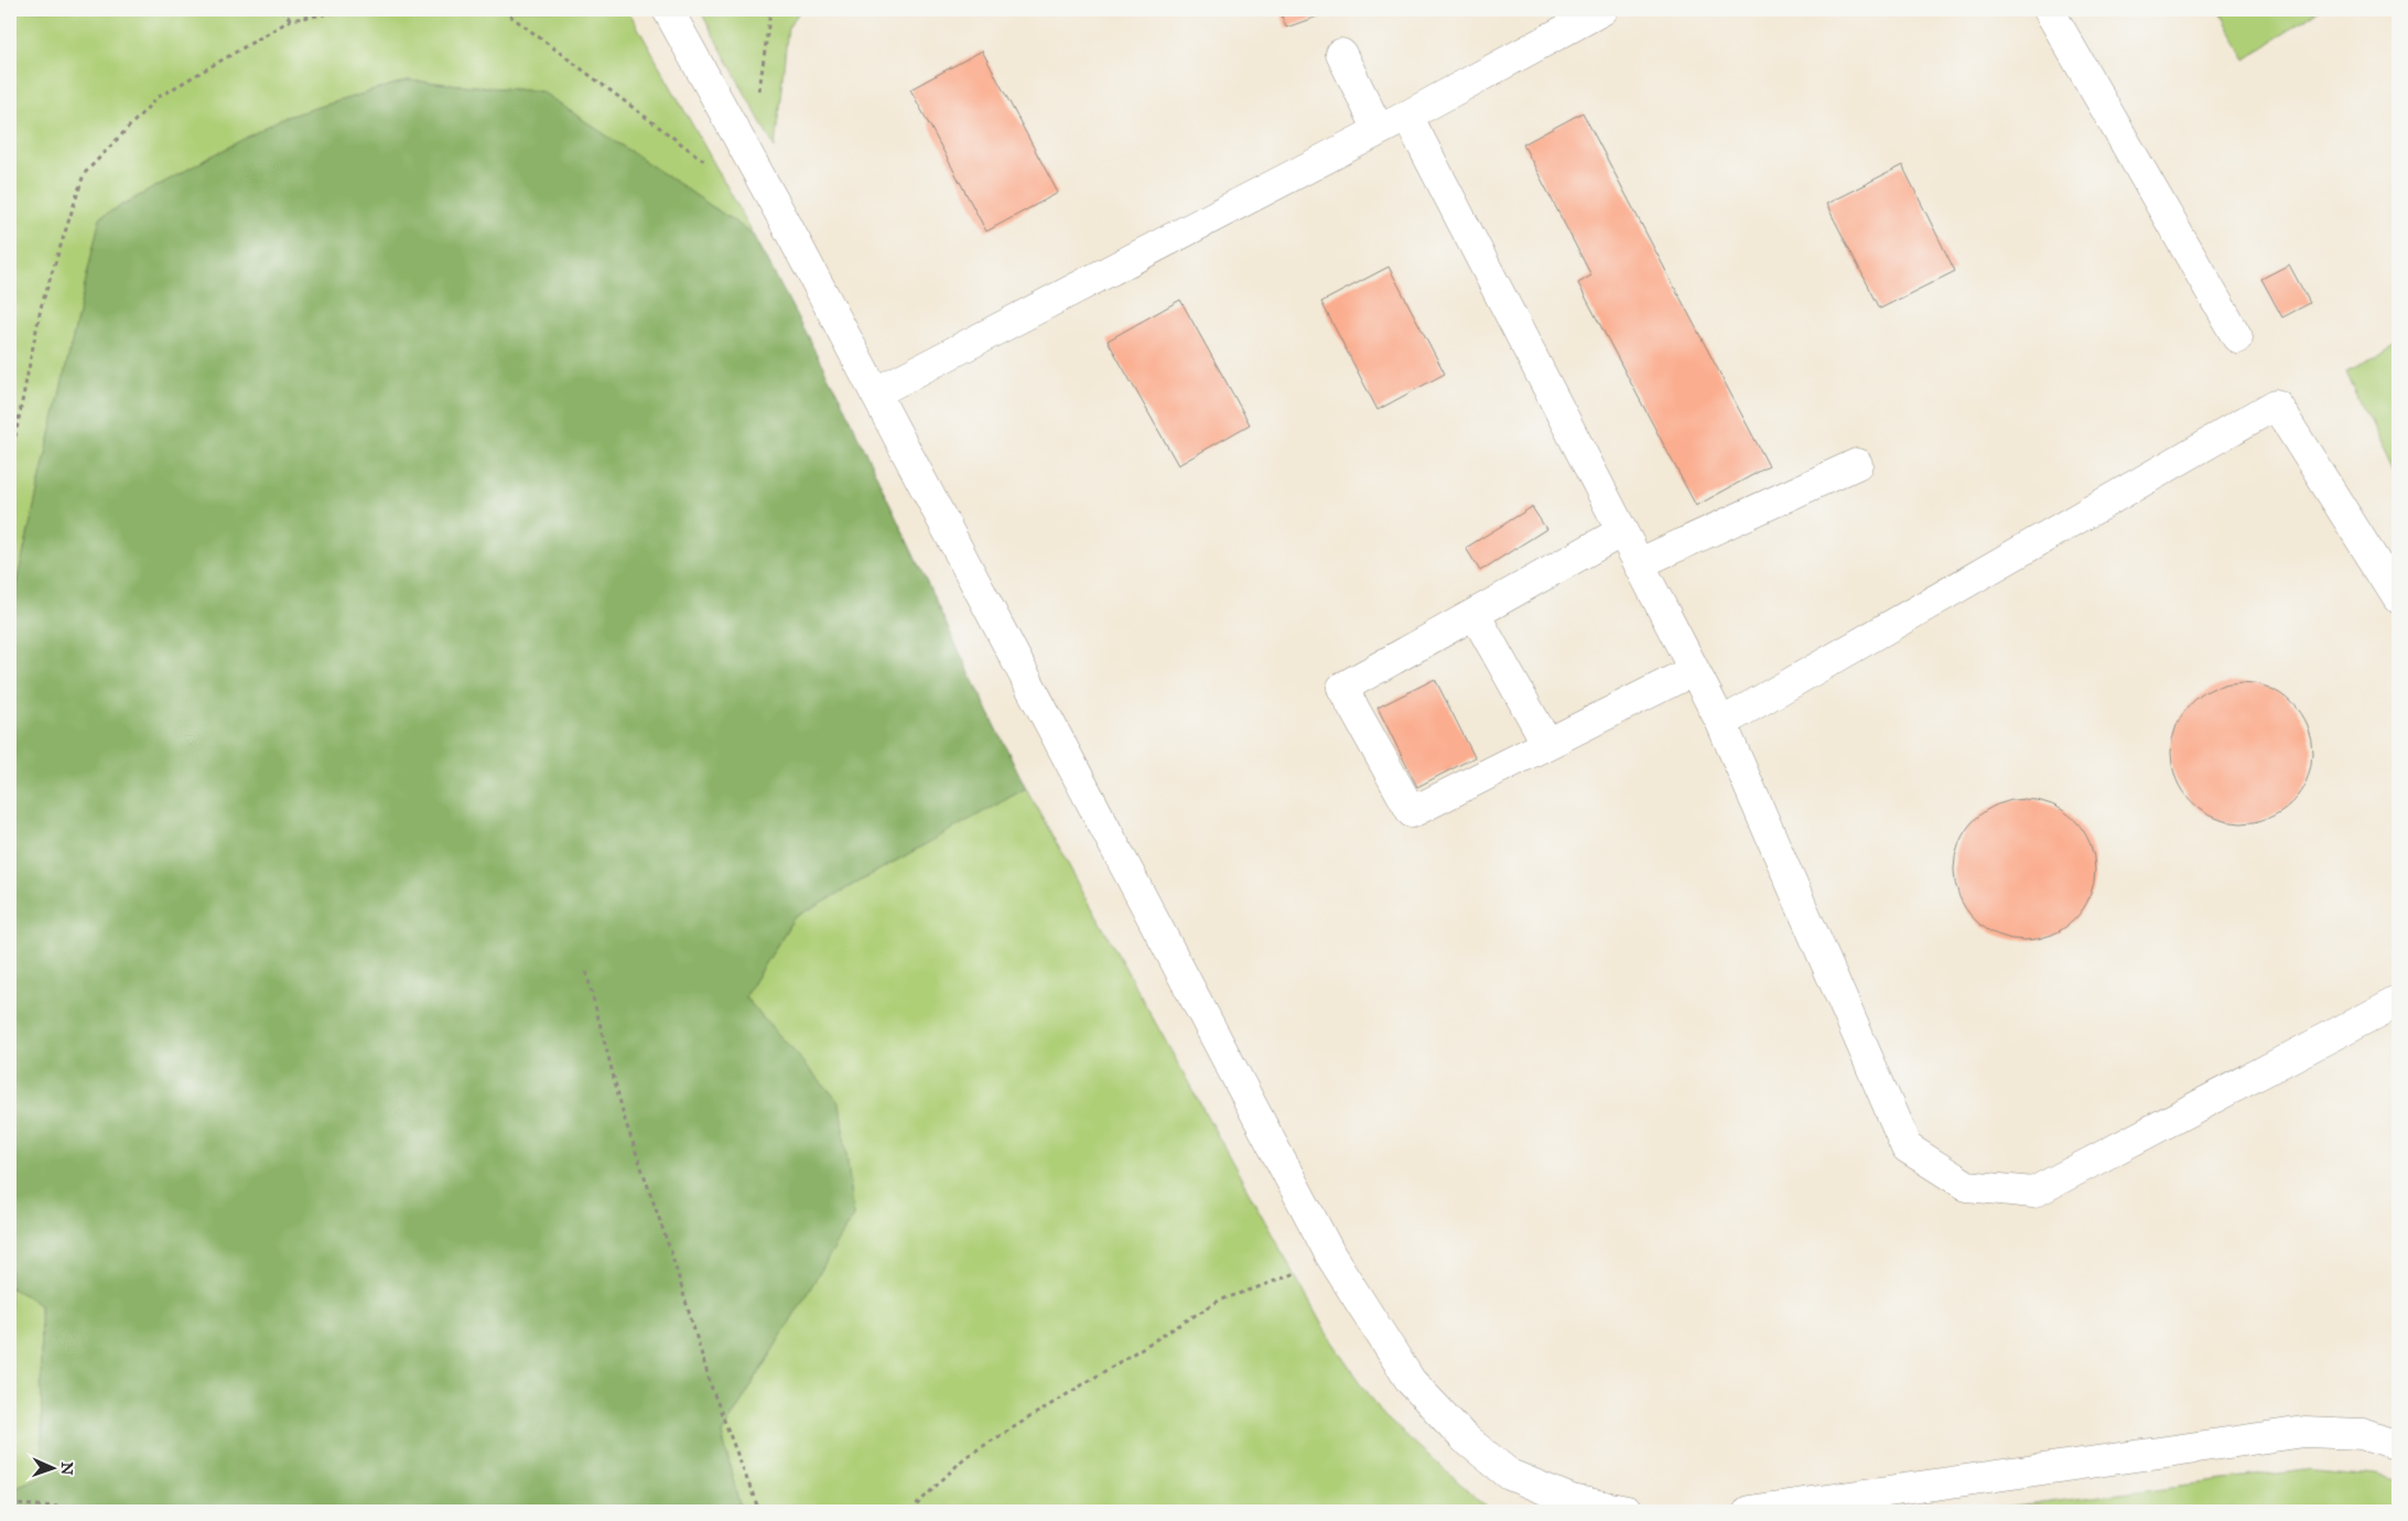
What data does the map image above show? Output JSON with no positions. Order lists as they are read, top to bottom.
{
  "north": "right"
}
